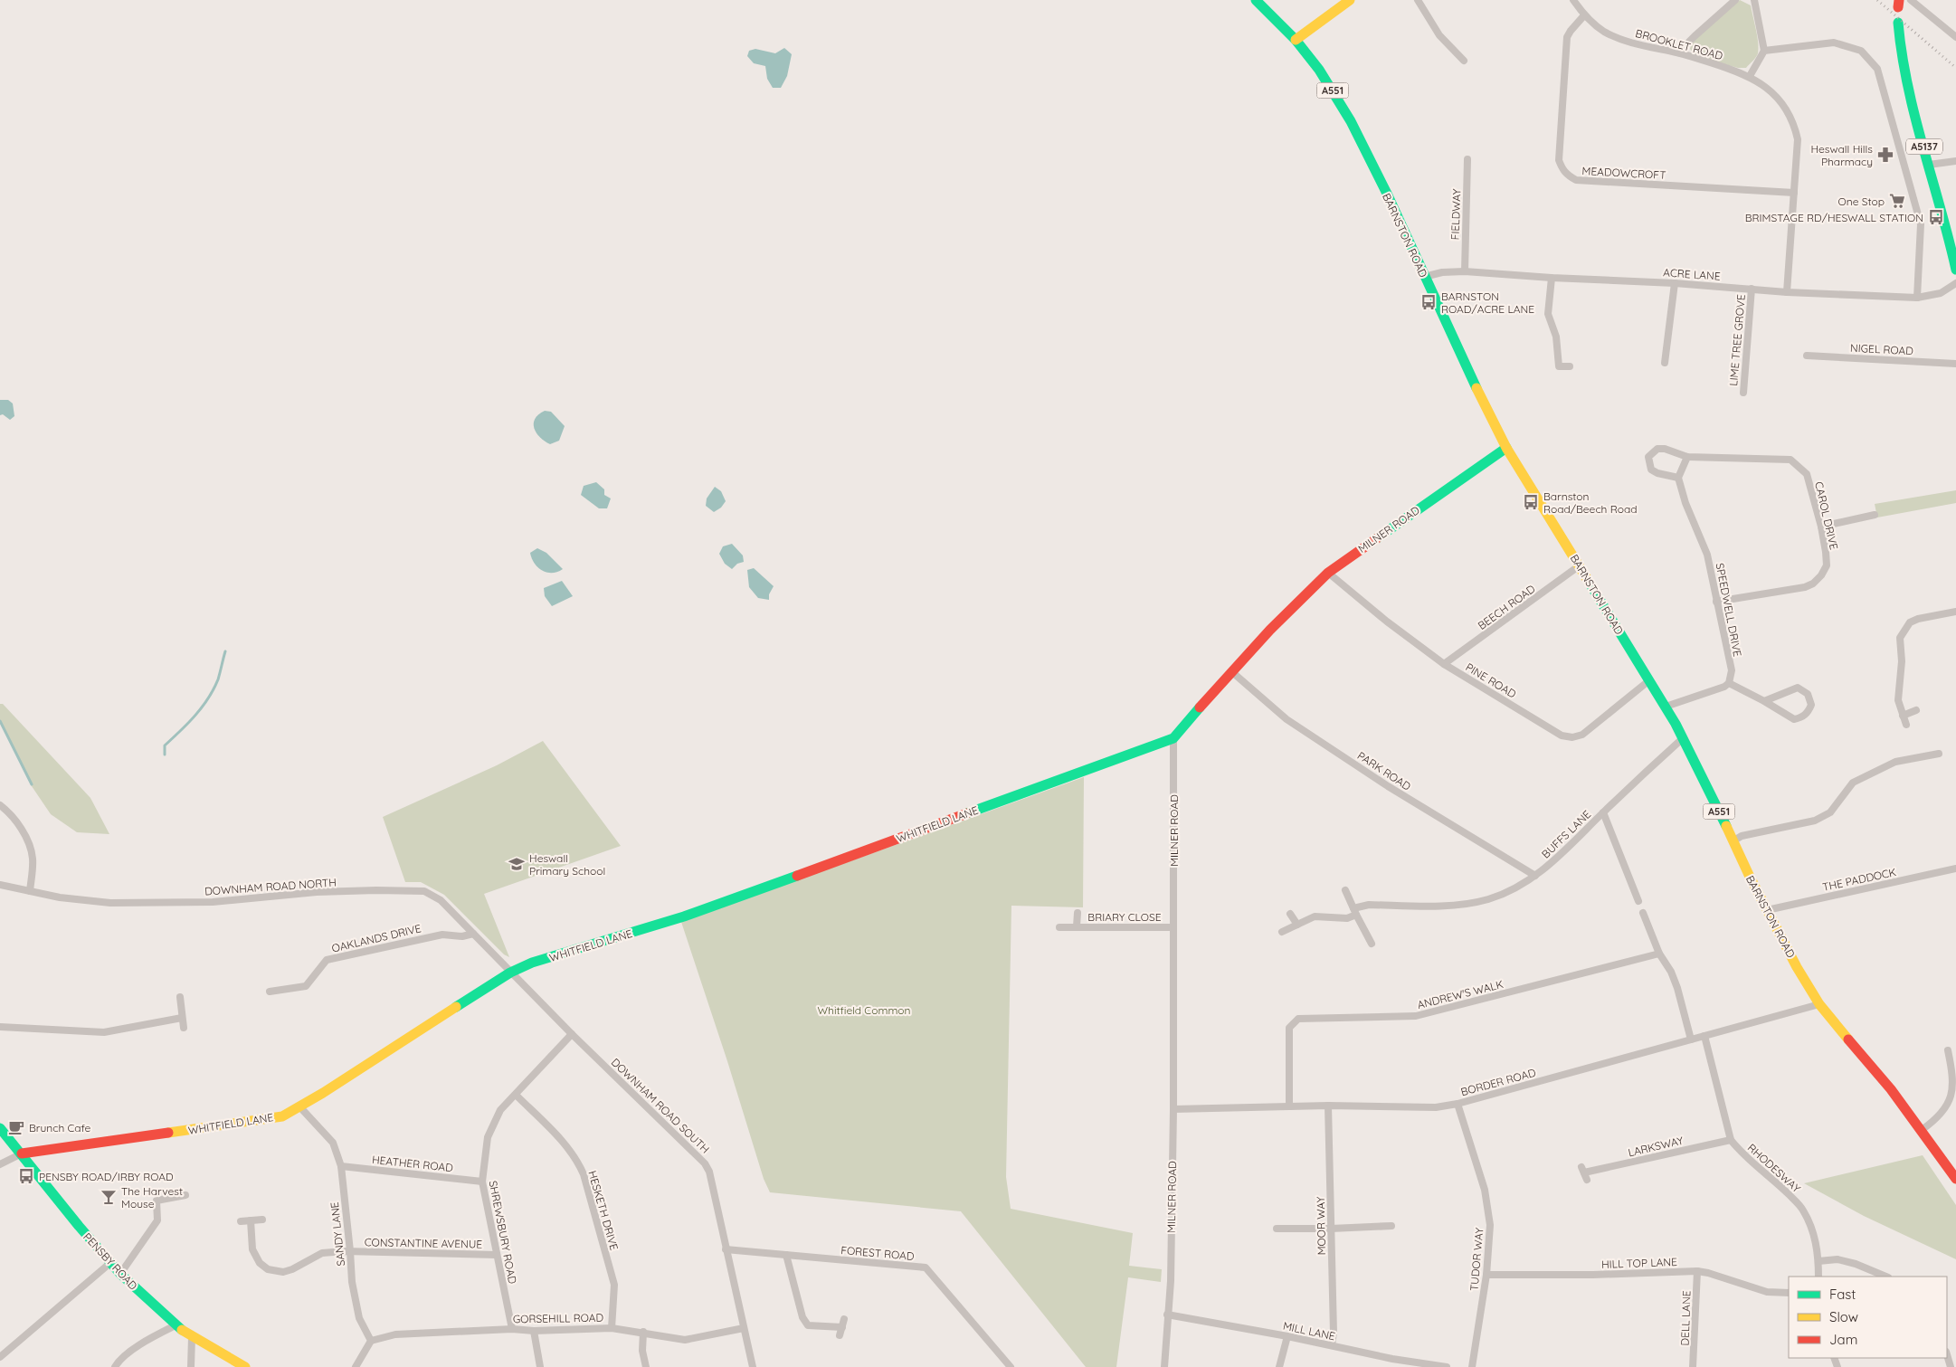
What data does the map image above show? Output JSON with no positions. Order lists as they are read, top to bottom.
{
  "streets": {
    "main road": [
      "A551",
      "A5137",
      "BARNSTON ROAD",
      "MILNER ROAD",
      "WHITFIELD LANE",
      "PENSBY ROAD"
    ],
    "street": [
      "BROOKLET ROAD",
      "MEADOWCROFT",
      "FIELDWAY",
      "ACRE LANE",
      "LIME TREE GROVE",
      "NIGEL ROAD",
      "CAROL DRIVE",
      "BEECH ROAD",
      "SPEEDWELL DRIVE",
      "PINE ROAD",
      "PARK ROAD",
      "BUFFS LANE",
      "THE PADDOCK",
      "DOWNHAM ROAD NORTH",
      "BRIARY CLOSE",
      "OAKLANDS DRIVE",
      "ANDREW'S WALK",
      "BORDER ROAD",
      "DOWNHAM ROAD SOUTH",
      "LARKSWAY",
      "HEATHER ROAD",
      "RHODESWAY",
      "HESKETH DRIVE",
      "MOOR WAY",
      "SHREWSBURY ROAD",
      "SANDY LANE",
      "CONSTANTINE AVENUE",
      "FOREST ROAD",
      "TUDOR WAY",
      "HILL TOP LANE",
      "GORSEHILL ROAD",
      "DELL LANE",
      "MILL LANE"
    ]
  },
  "crossings": [
    ["BROOKLET ROAD", "MEADOWCROFT"],
    ["BROOKLET ROAD", "ACRE LANE"],
    ["FIELDWAY", "ACRE LANE"],
    ["BARNSTON ROAD", "ACRE LANE"],
    ["BARNSTON ROAD", "MILNER ROAD"],
    ["BARNSTON ROAD", "BEECH ROAD"],
    ["BARNSTON ROAD", "PINE ROAD"],
    ["BARNSTON ROAD", "BUFFS LANE"],
    ["BARNSTON ROAD", "THE PADDOCK"],
    ["BARNSTON ROAD", "BORDER ROAD"],
    ["ACRE LANE", "LIME TREE GROVE"],
    ["CAROL DRIVE", "SPEEDWELL DRIVE"],
    ["MILNER ROAD", "PINE ROAD"],
    ["MILNER ROAD", "PARK ROAD"],
    ["MILNER ROAD", "WHITFIELD LANE"],
    ["MILNER ROAD", "BRIARY CLOSE"],
    ["MILNER ROAD", "BORDER ROAD"],
    ["MILNER ROAD", "MILL LANE"],
    ["BEECH ROAD", "PINE ROAD"],
    ["PARK ROAD", "BUFFS LANE"],
    ["WHITFIELD LANE", "DOWNHAM ROAD NORTH"],
    ["WHITFIELD LANE", "DOWNHAM ROAD SOUTH"],
    ["WHITFIELD LANE", "SANDY LANE"],
    ["WHITFIELD LANE", "PENSBY ROAD"],
    ["DOWNHAM ROAD NORTH", "OAKLANDS DRIVE"],
    ["DOWNHAM ROAD NORTH", "DOWNHAM ROAD SOUTH"],
    ["ANDREW'S WALK", "BORDER ROAD"],
    ["BORDER ROAD", "RHODESWAY"],
    ["BORDER ROAD", "MOOR WAY"],
    ["BORDER ROAD", "TUDOR WAY"],
    ["DOWNHAM ROAD SOUTH", "SHREWSBURY ROAD"],
    ["DOWNHAM ROAD SOUTH", "FOREST ROAD"],
    ["DOWNHAM ROAD SOUTH", "GORSEHILL ROAD"],
    ["LARKSWAY", "RHODESWAY"],
    ["HEATHER ROAD", "SHREWSBURY ROAD"],
    ["HEATHER ROAD", "SANDY LANE"],
    ["HESKETH DRIVE", "SHREWSBURY ROAD"],
    ["HESKETH DRIVE", "GORSEHILL ROAD"],
    ["MOOR WAY", "MILL LANE"],
    ["SHREWSBURY ROAD", "CONSTANTINE AVENUE"],
    ["SHREWSBURY ROAD", "GORSEHILL ROAD"],
    ["SANDY LANE", "CONSTANTINE AVENUE"],
    ["SANDY LANE", "GORSEHILL ROAD"],
    ["TUDOR WAY", "HILL TOP LANE"],
    ["HILL TOP LANE", "DELL LANE"]
  ],
  "parks": ["Whitfield Common"],
  "places": {
    "pharmacy": ["Heswall Hills Pharmacy"],
    "supermarket": ["One Stop"],
    "bus stop": [
      "BRIMSTAGE RD/HESWALL STATION",
      "BARNSTON ROAD/ACRE LANE",
      "Barnston Road/Beech Road",
      "PENSBY ROAD/IRBY ROAD"
    ],
    "school or university": ["Heswall Primary School"],
    "cafe": ["Brunch Cafe"],
    "bar": ["The Harvest Mouse"]
  },
  "legend": ["Fast", "Slow", "Jam"]
}
